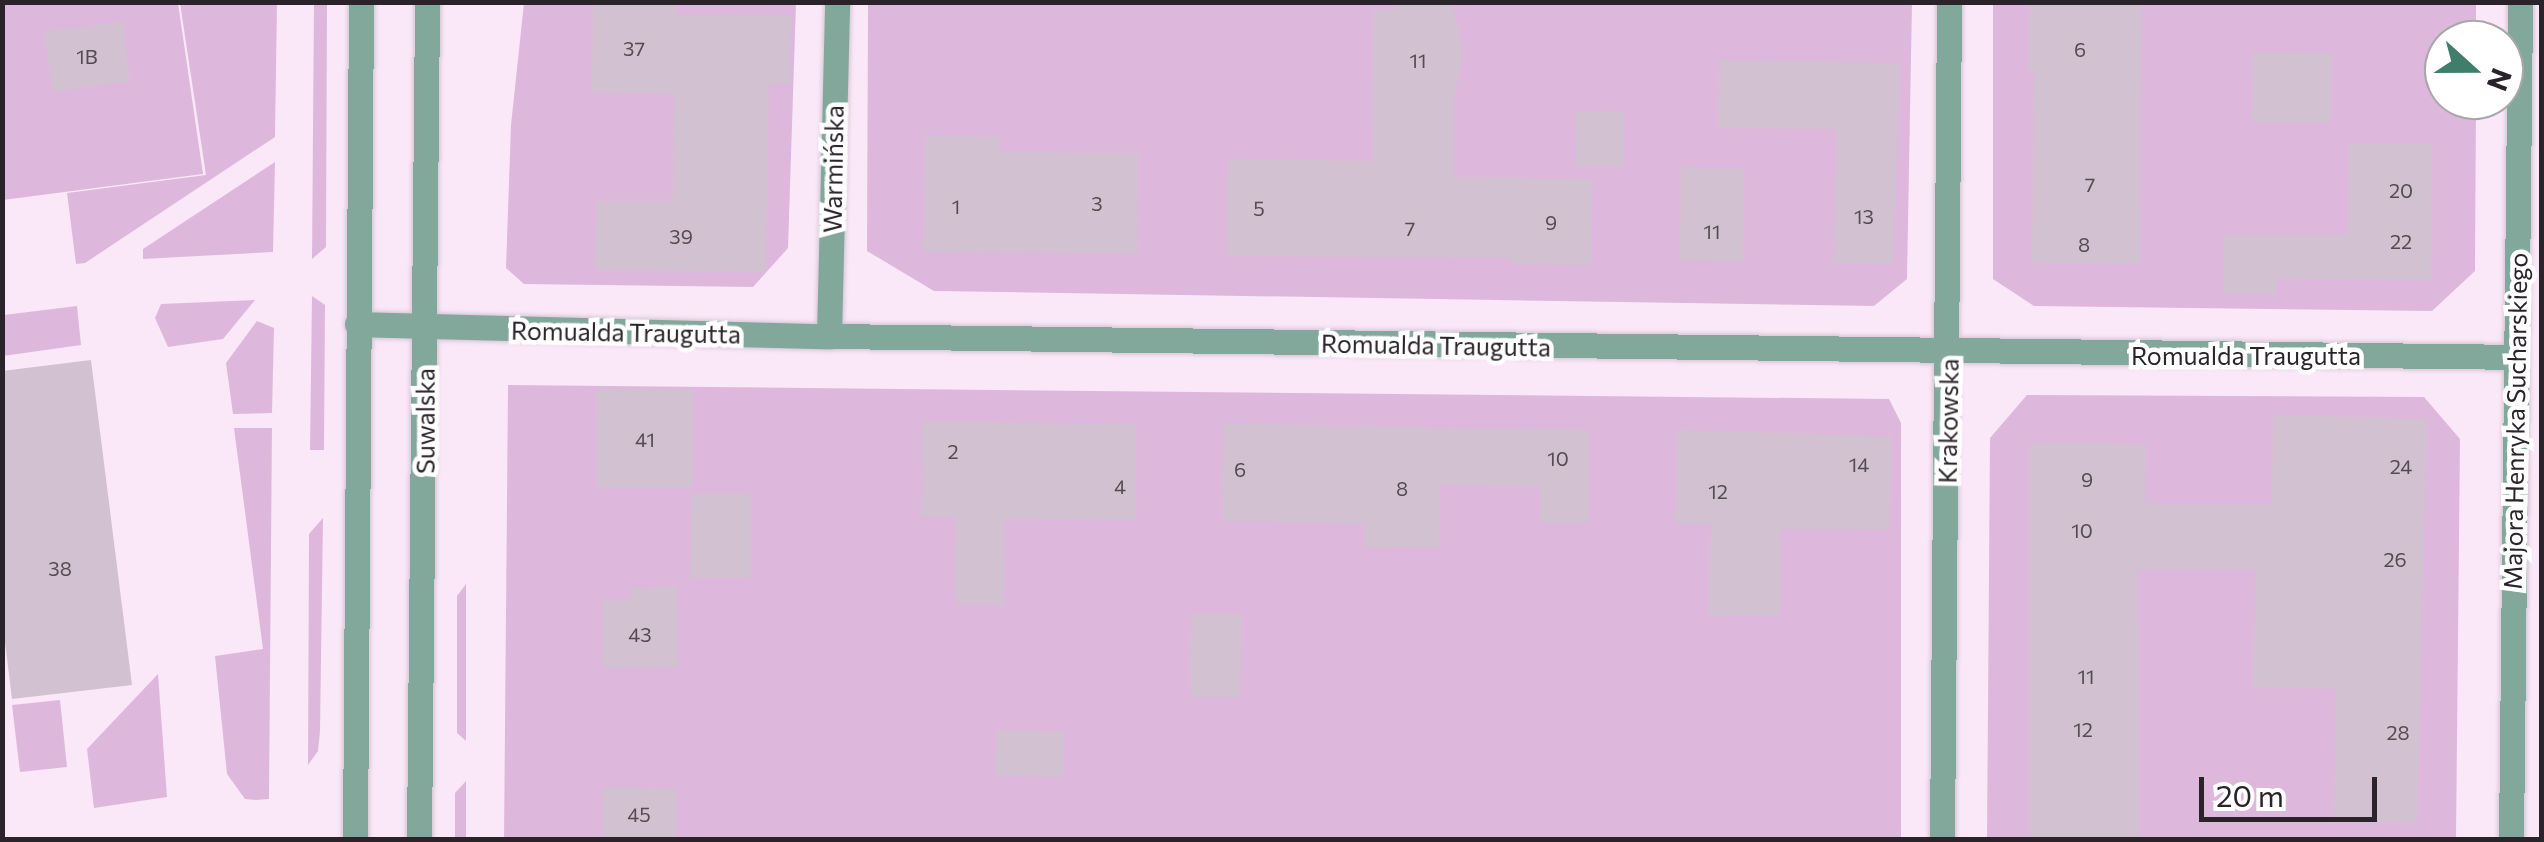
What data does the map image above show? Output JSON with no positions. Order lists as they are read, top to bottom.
{
  "streets": {
    "street": [
      "Warmińska",
      "Romualda Traugutta",
      "Suwalska",
      "Krakowska",
      "Majora Henryka Sucharskiego"
    ]
  },
  "crossings": [
    ["Warmińska", "Romualda Traugutta"],
    ["Romualda Traugutta", "Suwalska"],
    ["Romualda Traugutta", "Krakowska"],
    ["Romualda Traugutta", "Majora Henryka Sucharskiego"]
  ],
  "house_numbers": [
    "37",
    "6",
    "1B",
    "11",
    "7",
    "20",
    "3",
    "1",
    "5",
    "13",
    "9",
    "7",
    "11",
    "39",
    "22",
    "8",
    "41",
    "2",
    "10",
    "14",
    "24",
    "6",
    "9",
    "4",
    "8",
    "12",
    "10",
    "26",
    "38",
    "43",
    "11",
    "12",
    "28",
    "45"
  ],
  "scale_bar": "20 m",
  "north": "right"
}
